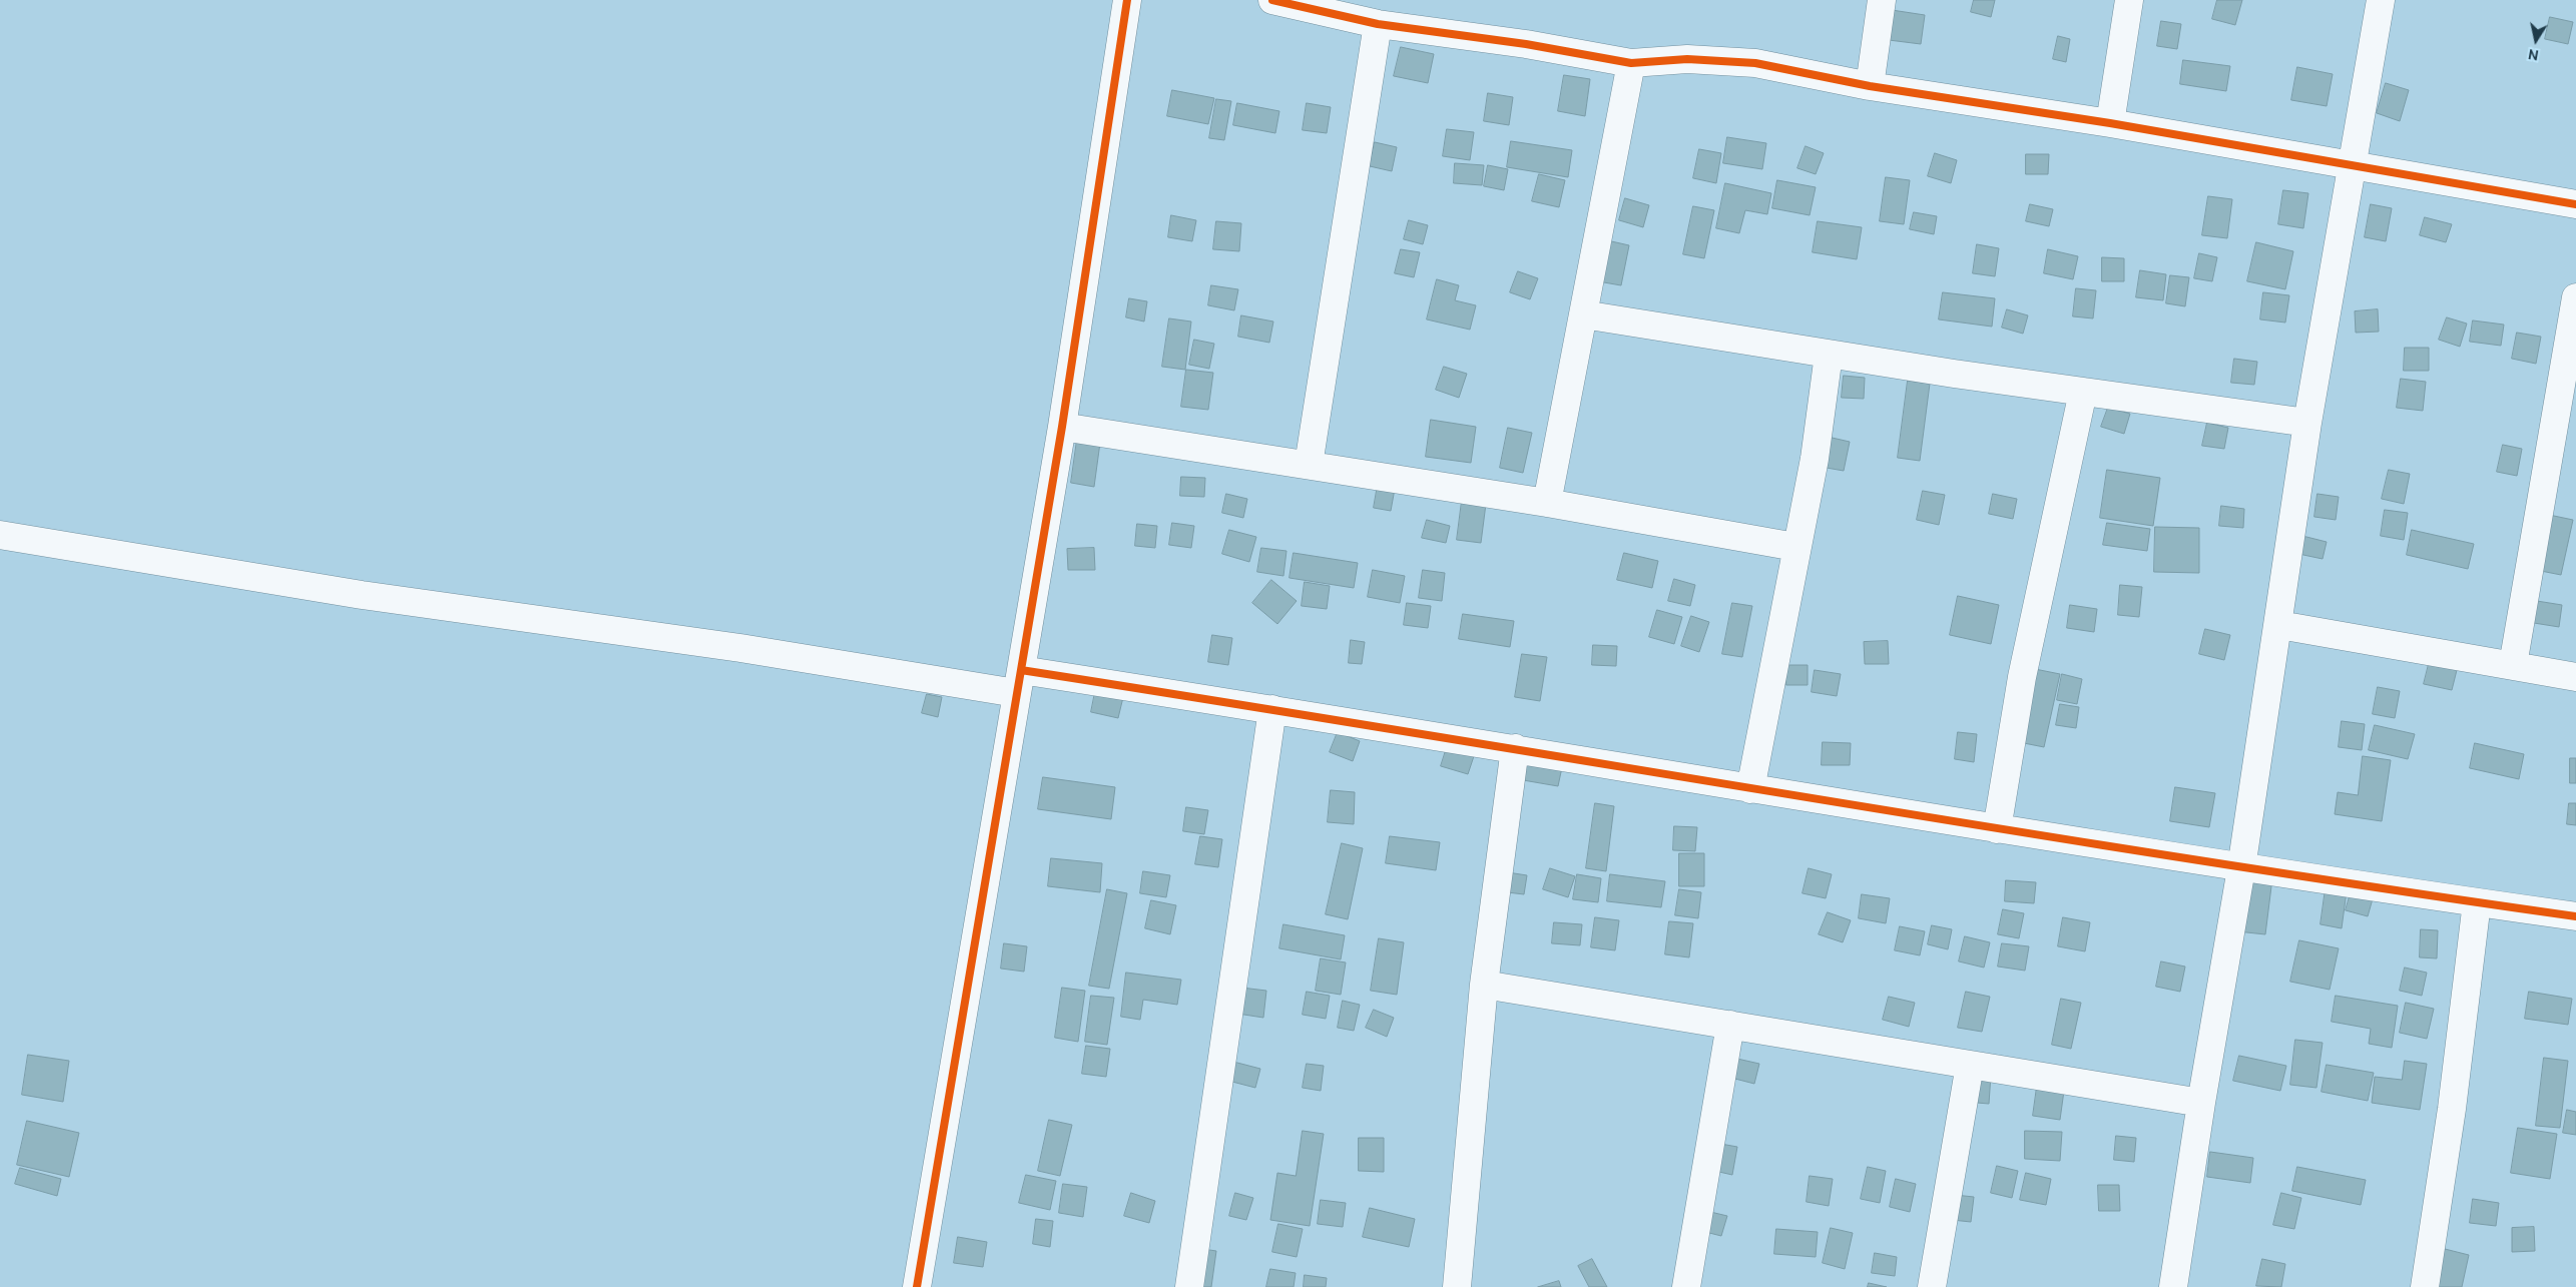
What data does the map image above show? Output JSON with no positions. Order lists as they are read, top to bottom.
{
  "north": "bottom"
}
